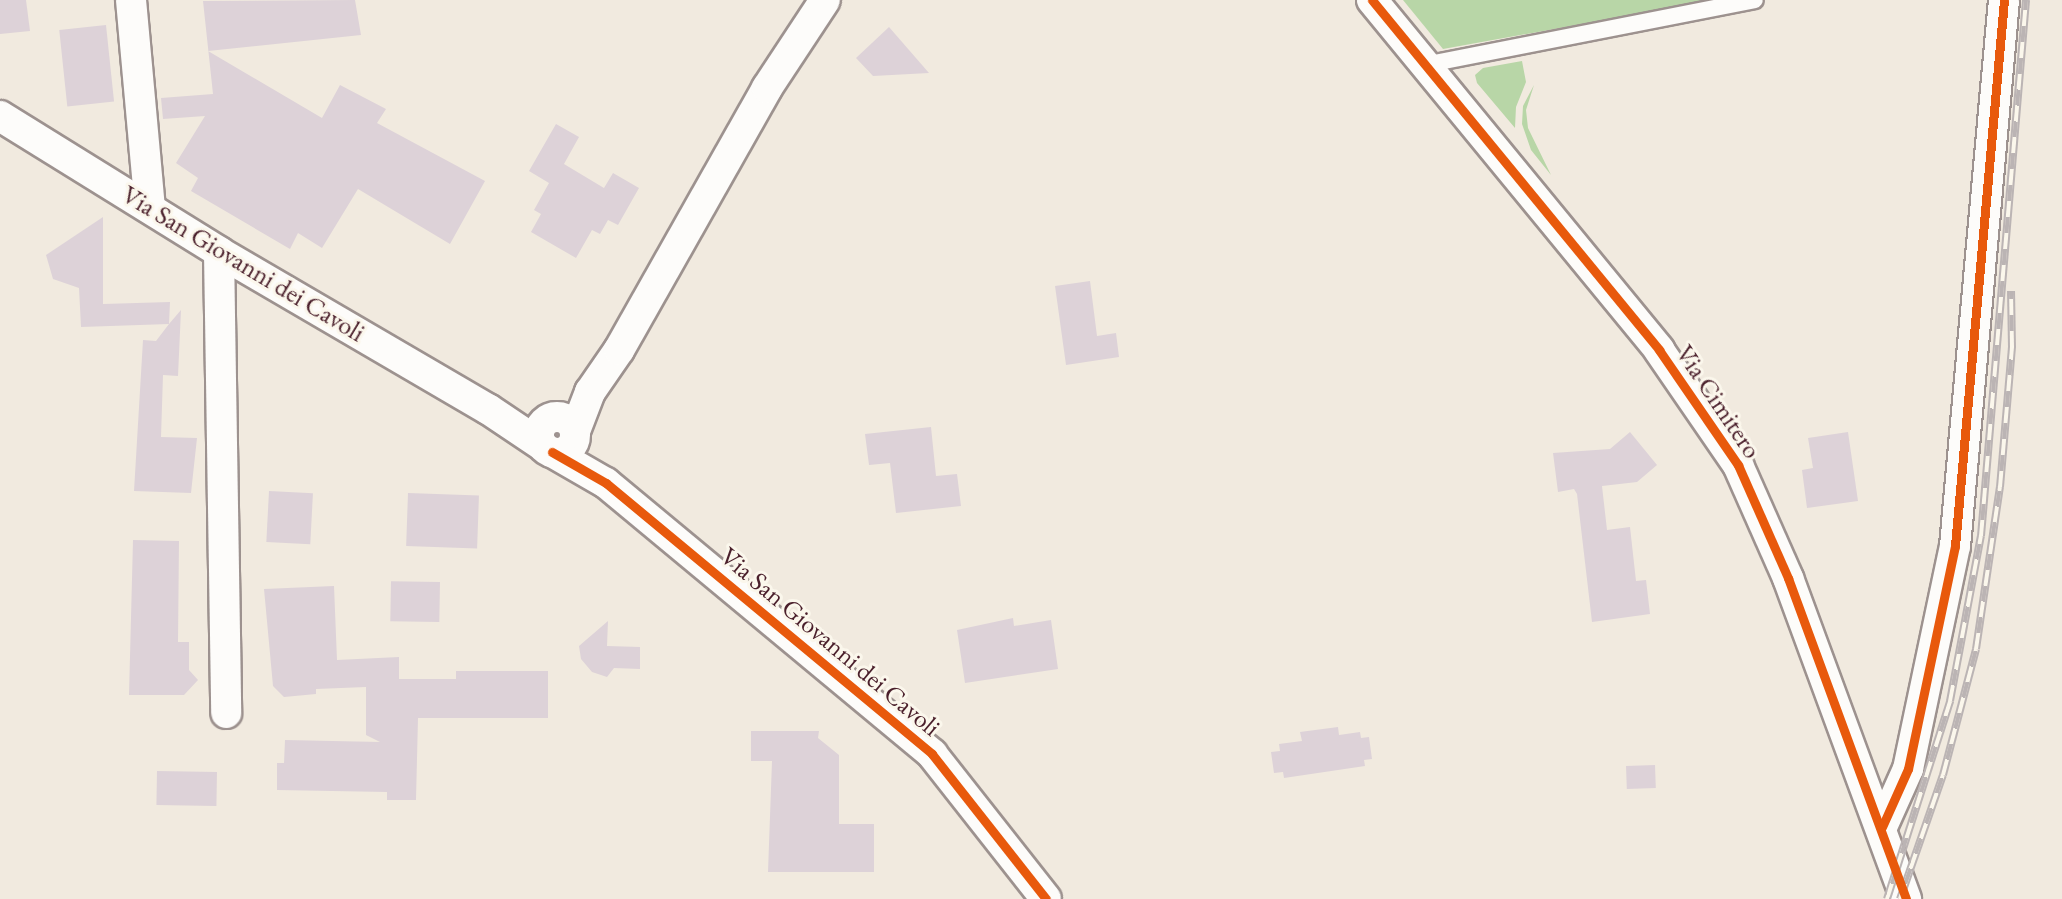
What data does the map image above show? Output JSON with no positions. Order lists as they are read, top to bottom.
{
  "streets": {
    "street": ["Via San Giovanni dei Cavoli", "Via Cimitero"]
  }
}
